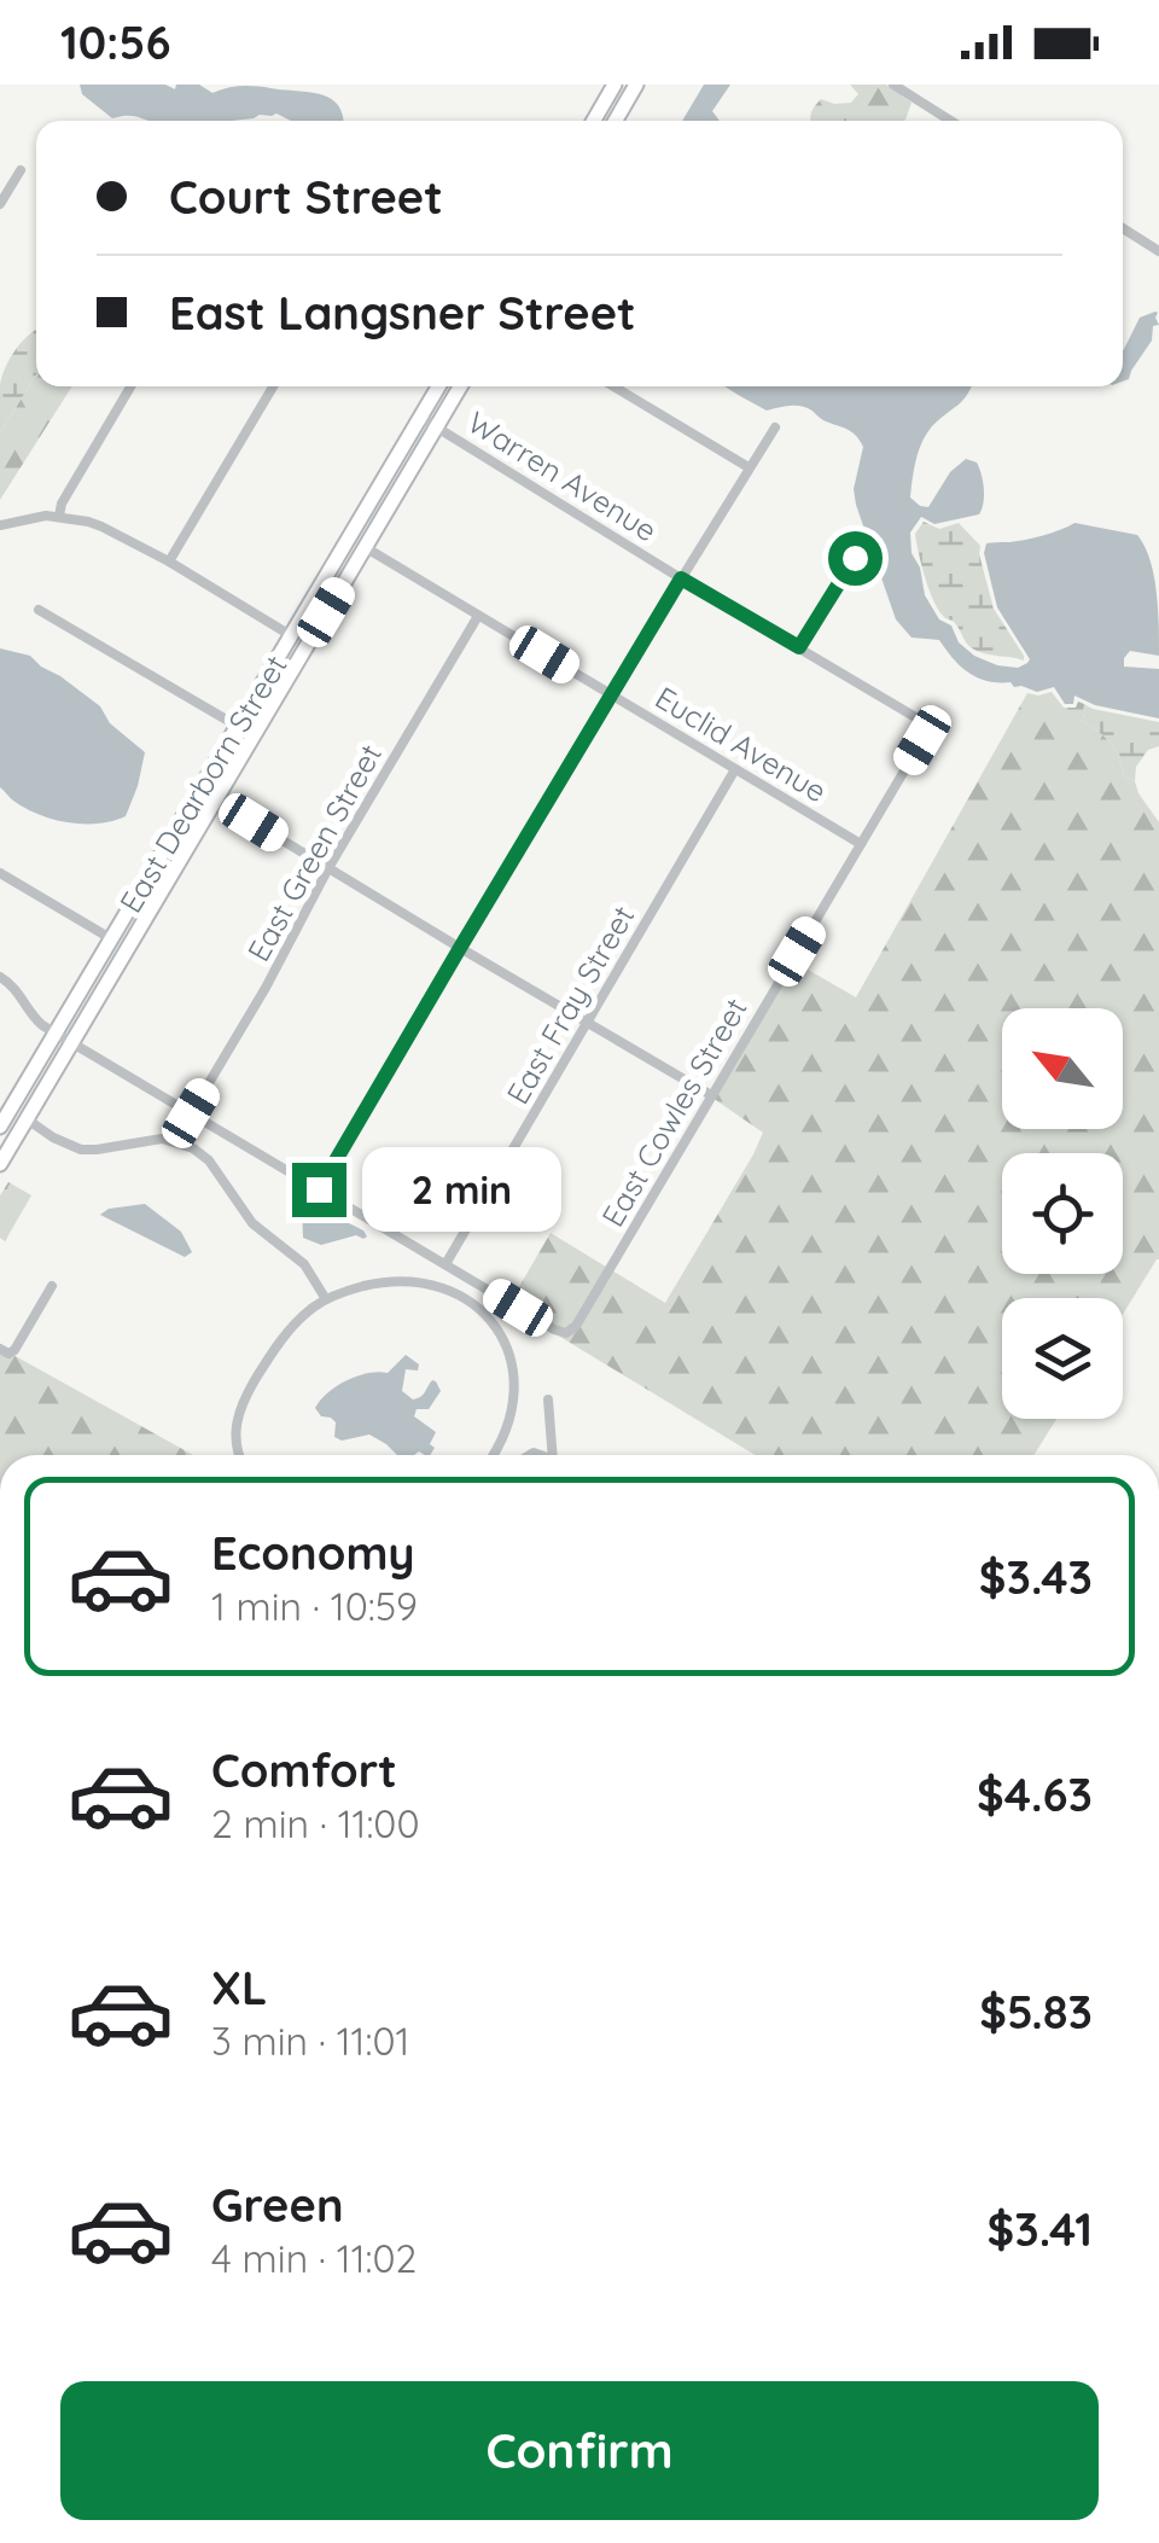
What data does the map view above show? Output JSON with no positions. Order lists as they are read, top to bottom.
{
  "streets": {
    "main road": ["East Dearborn Street"],
    "street": [
      "Warren Avenue",
      "Euclid Avenue",
      "East Green Street",
      "East Fray Street",
      "East Cowles Street"
    ]
  },
  "crossings": [
    ["Warren Avenue", "East Dearborn Street"],
    ["Warren Avenue", "East Cowles Street"],
    ["Euclid Avenue", "East Dearborn Street"],
    ["Euclid Avenue", "East Green Street"],
    ["Euclid Avenue", "East Fray Street"],
    ["Euclid Avenue", "East Cowles Street"],
    ["East Fray Street", "East Cowles Street"]
  ],
  "north": "top left",
  "page": {
    "status": "10:56",
    "banner": ["Court Street", "East Langsner Street"],
    "bubble": "2 min",
    "list": [
      {
        "name": "Economy",
        "note": "1 min · 10:59",
        "value": "$3.43"
      },
      {
        "name": "Comfort",
        "note": "2 min · 11:00",
        "value": "$4.63"
      },
      {
        "name": "XL",
        "note": "3 min · 11:01",
        "value": "$5.83"
      },
      {
        "name": "Green",
        "note": "4 min · 11:02",
        "value": "$3.41"
      }
    ],
    "buttons": "Confirm"
  }
}
